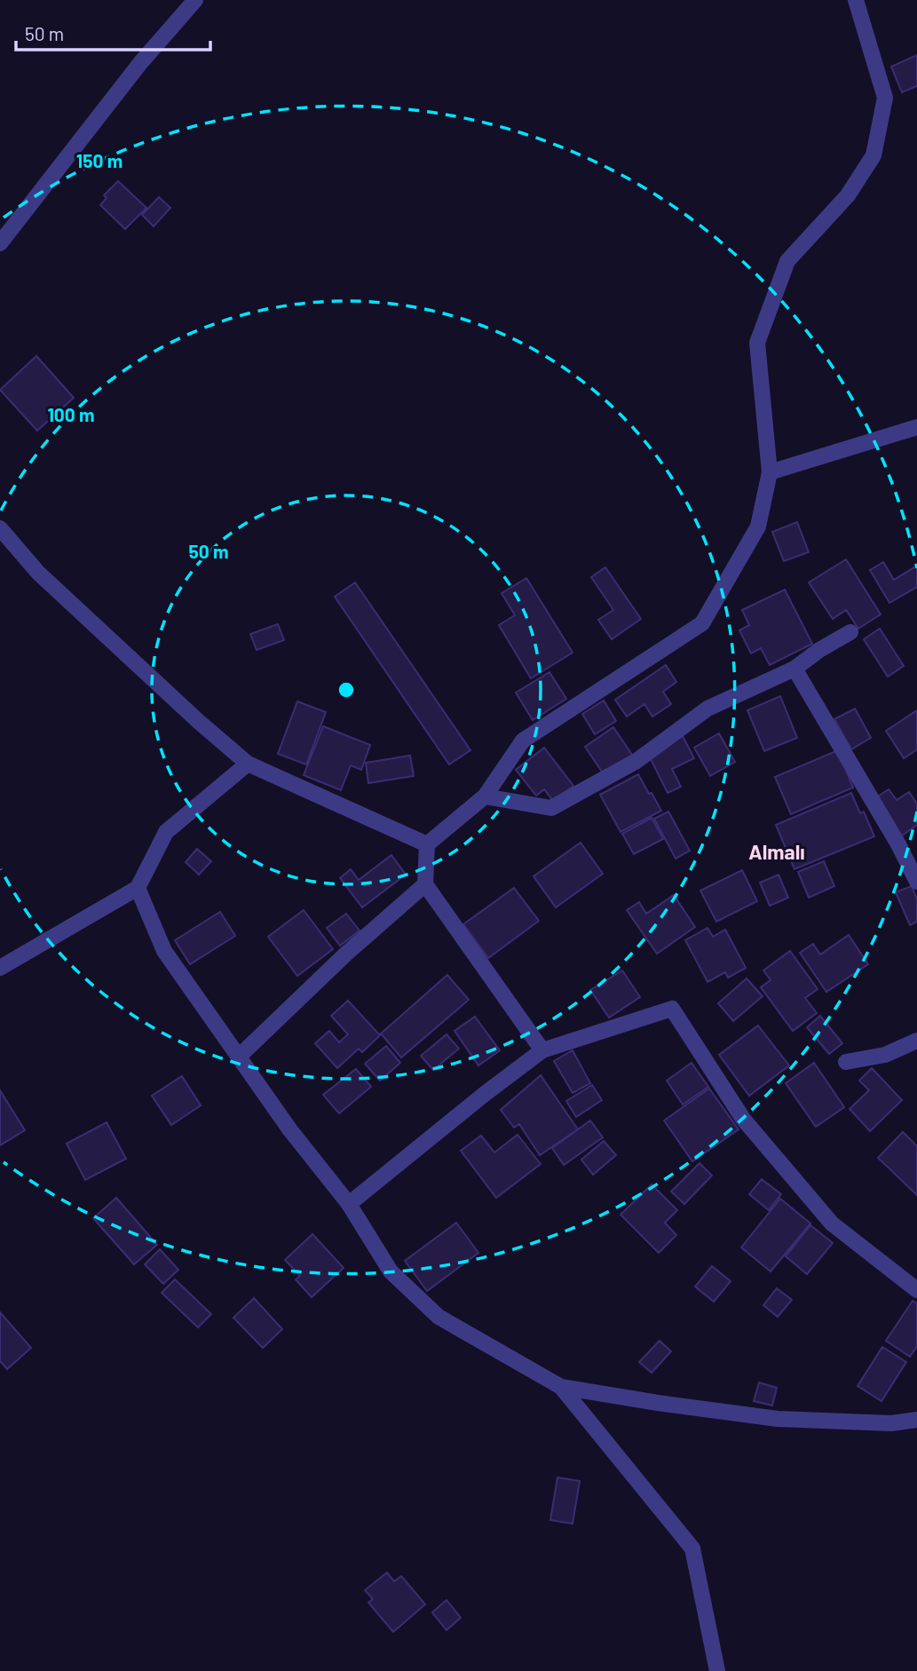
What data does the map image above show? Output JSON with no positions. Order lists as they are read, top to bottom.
{
  "districts": ["Almalı"],
  "scale_bar": "50 m",
  "rings": ["150 m", "100 m", "50 m"]
}
